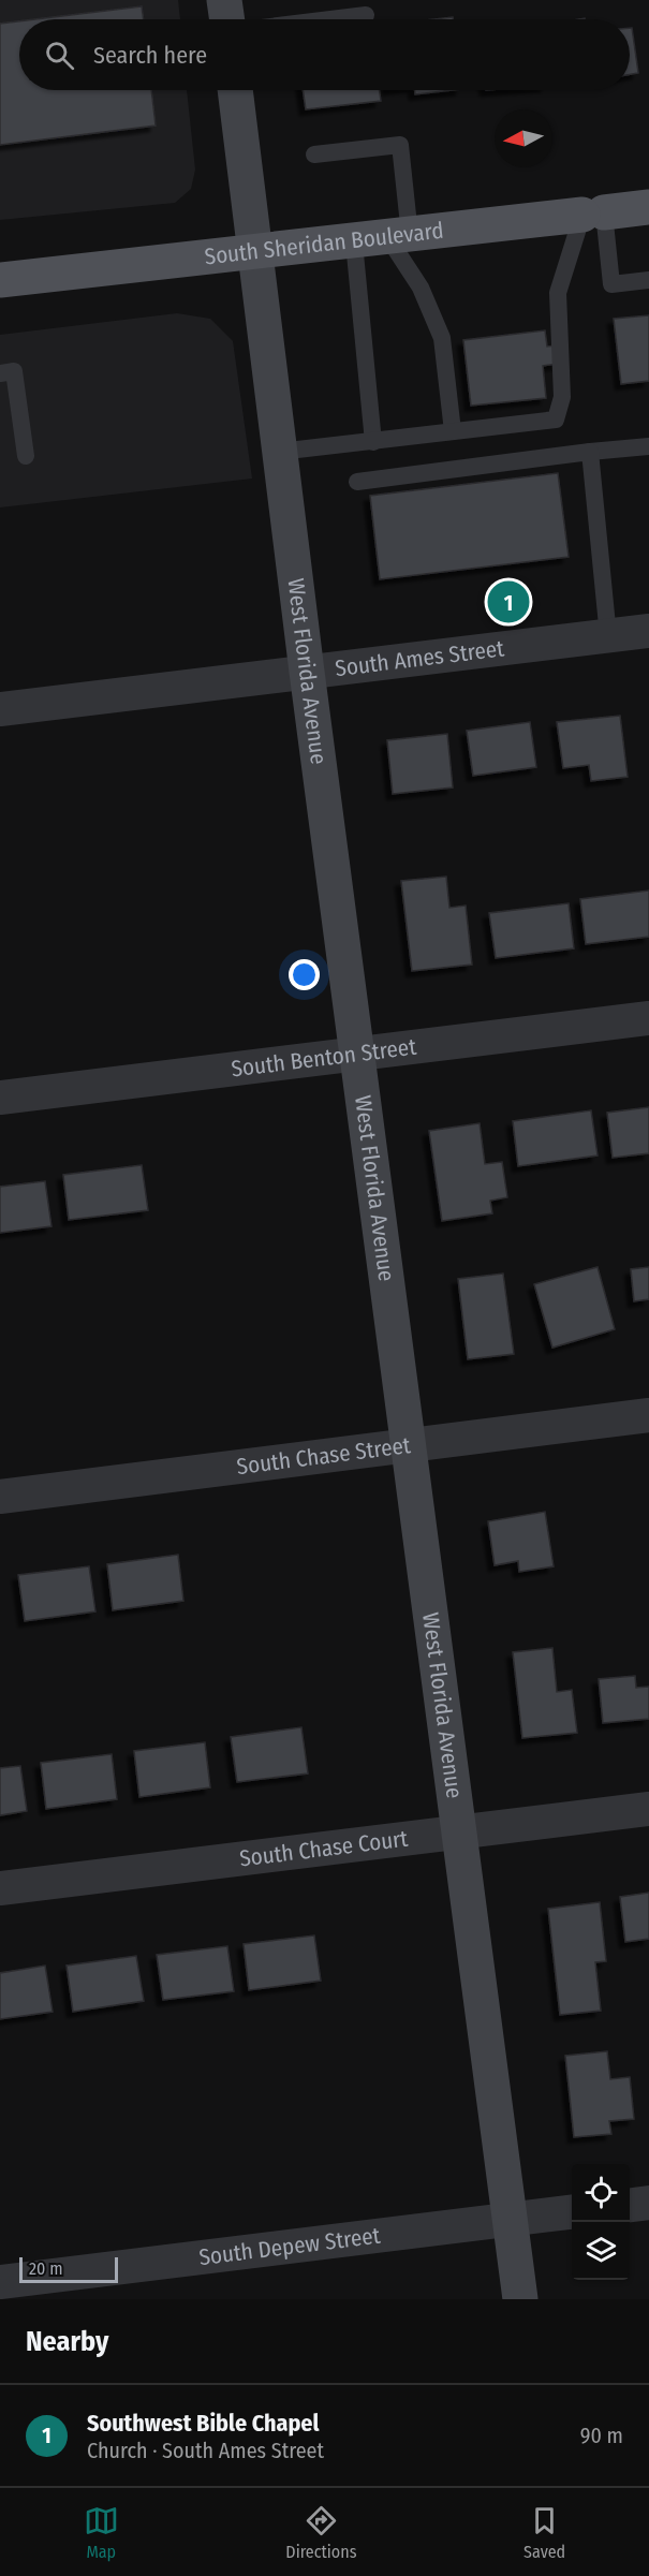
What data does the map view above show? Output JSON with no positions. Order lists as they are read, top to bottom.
{
  "streets": {
    "main road": ["South Sheridan Boulevard"],
    "street": [
      "South Ames Street",
      "West Florida Avenue",
      "South Benton Street",
      "South Chase Street",
      "South Chase Court",
      "South Depew Street"
    ]
  },
  "crossings": [
    ["South Sheridan Boulevard", "West Florida Avenue"],
    ["South Ames Street", "West Florida Avenue"],
    ["West Florida Avenue", "South Benton Street"],
    ["West Florida Avenue", "South Chase Street"],
    ["West Florida Avenue", "South Chase Court"],
    ["West Florida Avenue", "South Depew Street"]
  ],
  "scale_bar": "20 m",
  "north": "left",
  "page": {
    "search": "Search here",
    "pins": "1",
    "scale": "20 m",
    "heading": "Nearby",
    "list": [
      {
        "mark": "1",
        "name": "Southwest Bible Chapel",
        "note": "Church · South Ames Street",
        "value": "90 m"
      }
    ],
    "nav": ["Map", "Directions", "Saved"]
  }
}
